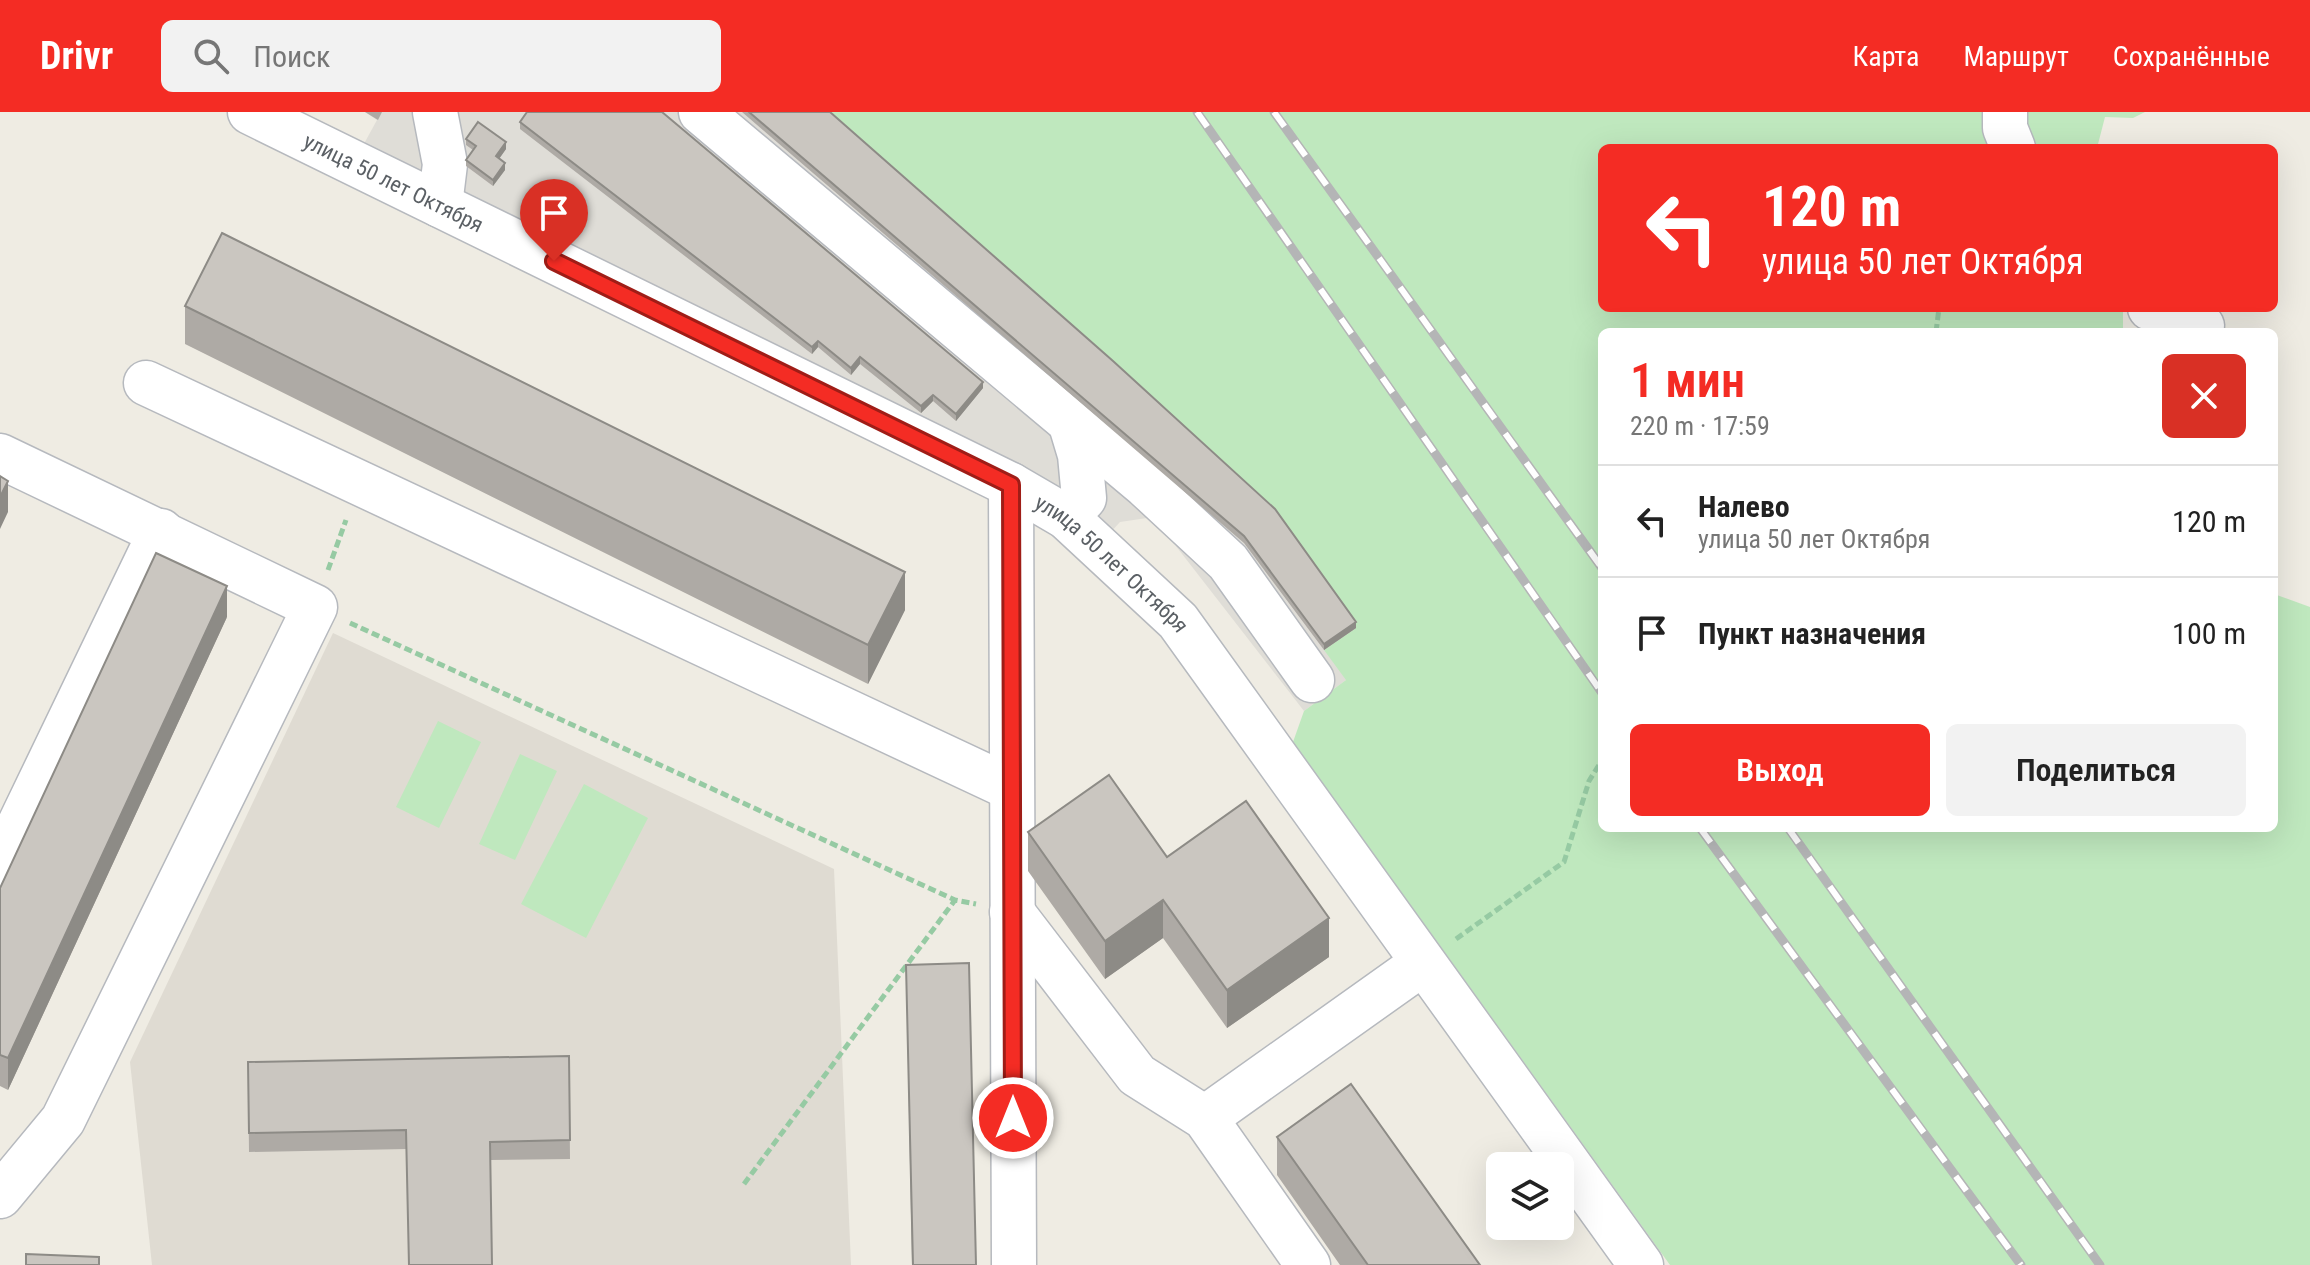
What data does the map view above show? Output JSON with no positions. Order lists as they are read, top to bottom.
{
  "streets": {
    "street": ["улица 50 лет Октября"]
  },
  "page": {
    "header": "Drivr",
    "search": "Поиск",
    "nav": ["Карта", "Маршрут", "Сохранённые"],
    "turn": ["120 m", "улица 50 лет Октября"],
    "heading": ["1 мин", "220 m · 17:59"],
    "list": [
      {
        "name": "Налево",
        "note": "улица 50 лет Октября",
        "value": "120 m"
      },
      {
        "name": "Пункт назначения",
        "value": "100 m"
      }
    ],
    "buttons": ["Выход", "Поделиться"]
  }
}
